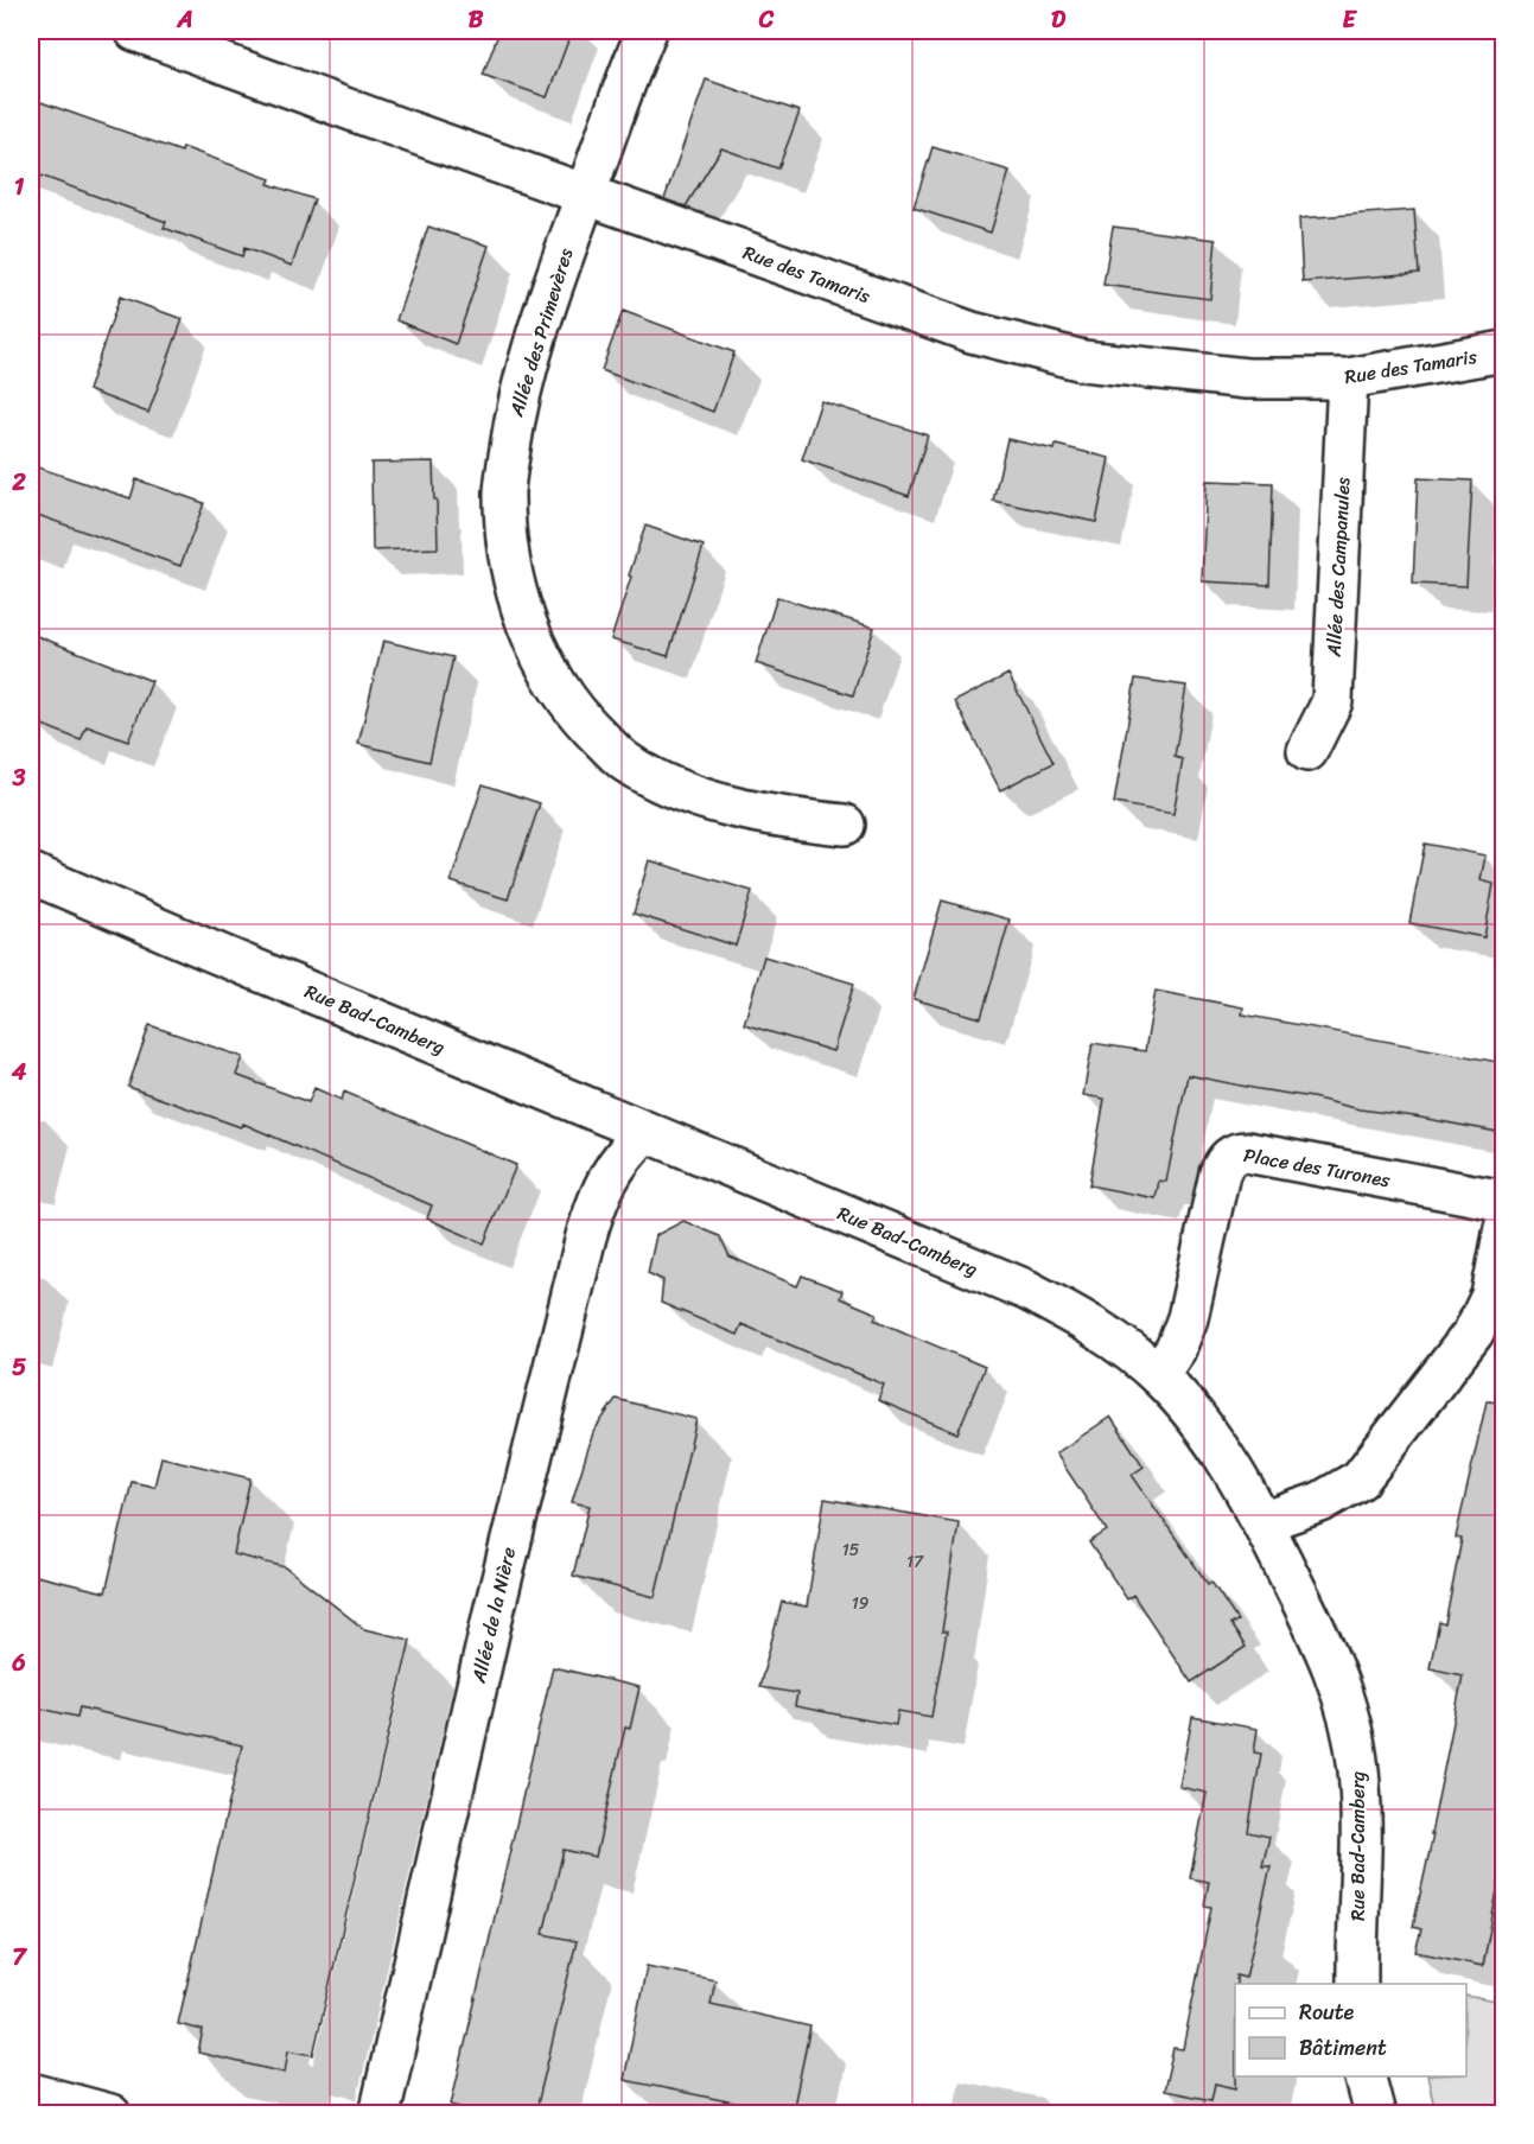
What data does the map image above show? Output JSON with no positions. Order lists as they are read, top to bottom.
{
  "streets": {
    "street": [
      "Rue des Tamaris",
      "Allée des Primevères",
      "Allée des Campanules",
      "Rue Bad-Camberg",
      "Place des Turones",
      "Allée de la Nière"
    ]
  },
  "crossings": [
    ["Rue des Tamaris", "Allée des Primevères"],
    ["Rue des Tamaris", "Allée des Campanules"],
    ["Rue Bad-Camberg", "Place des Turones"],
    ["Rue Bad-Camberg", "Allée de la Nière"]
  ],
  "house_numbers": ["15", "17", "19"],
  "legend": ["Route", "Bâtiment"],
  "grid": {
    "columns": [
      "A",
      "B",
      "C",
      "D",
      "E"
    ],
    "rows": [
      "1",
      "2",
      "3",
      "4",
      "5",
      "6",
      "7"
    ]
  }
}
